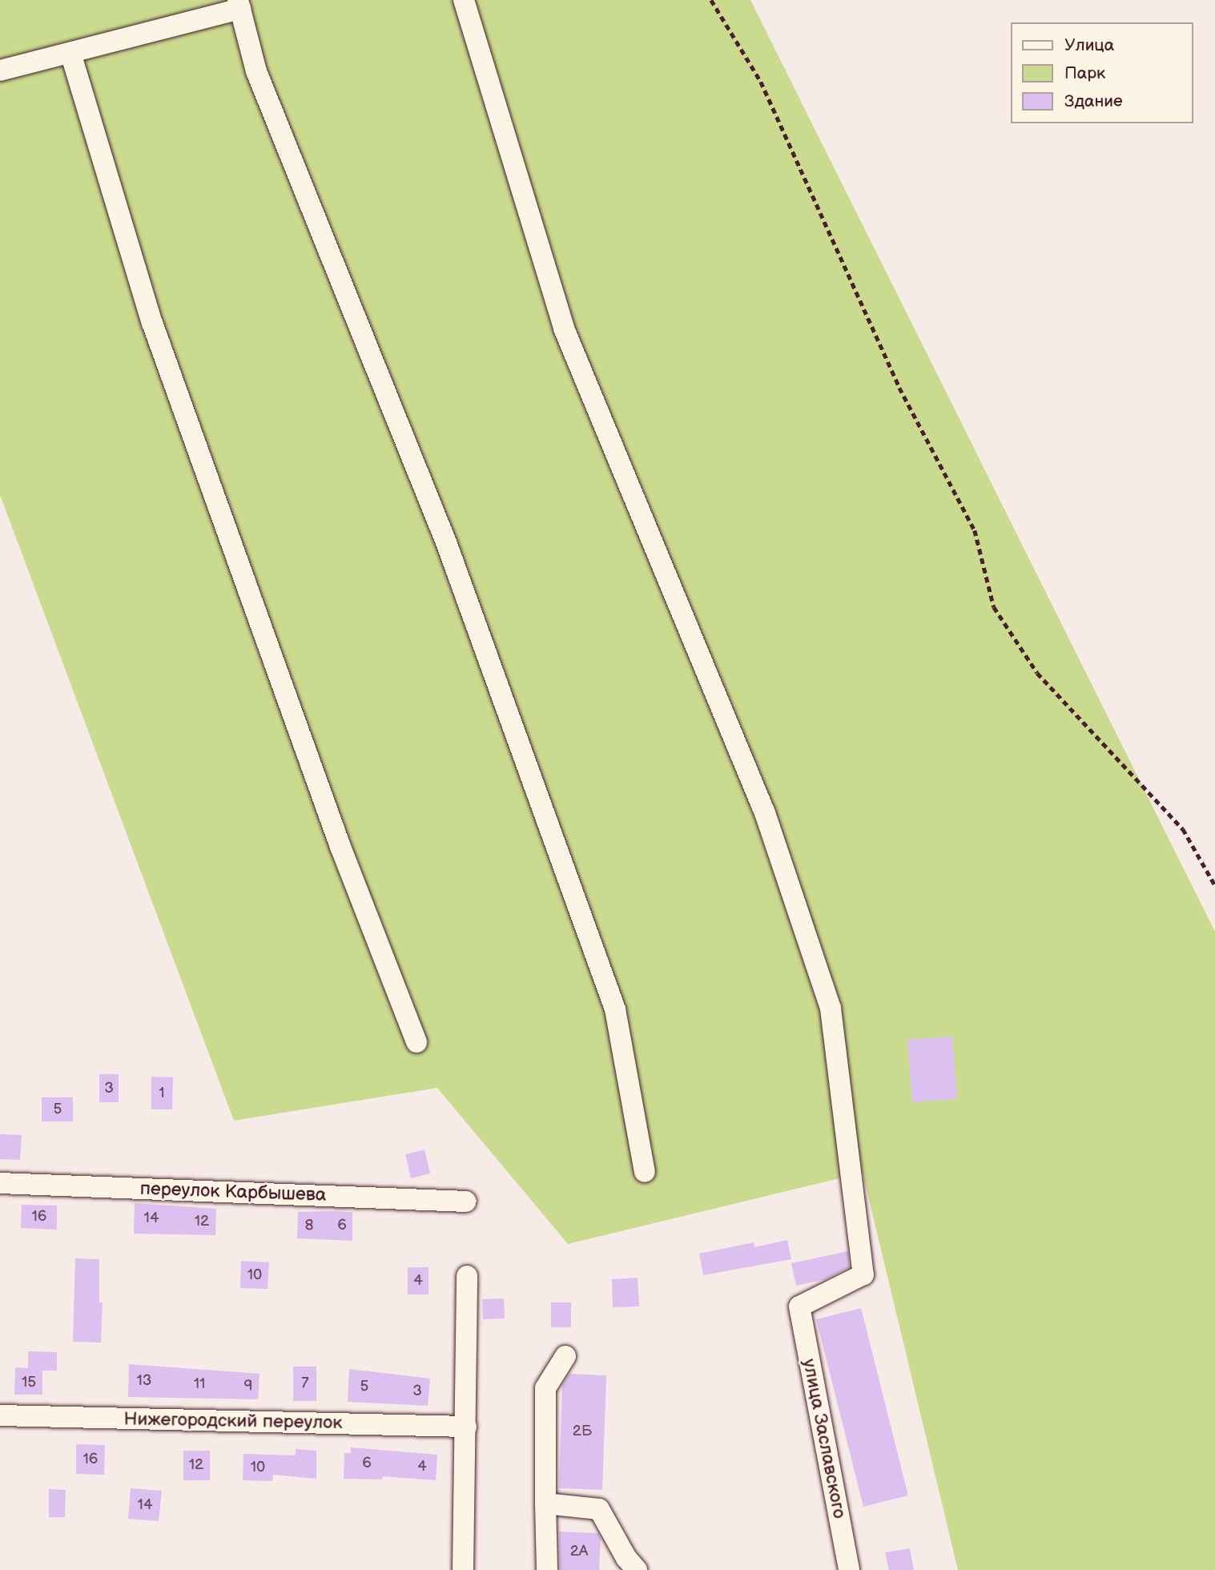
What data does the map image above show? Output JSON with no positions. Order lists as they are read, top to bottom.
{
  "streets": {
    "street": ["переулок Карбышева", "Нижегородский переулок", "улица Заславского"]
  },
  "house_numbers": [
    "3",
    "1",
    "5",
    "16",
    "14",
    "12",
    "8",
    "6",
    "10",
    "4",
    "13",
    "15",
    "7",
    "11",
    "9",
    "5",
    "3",
    "2Б",
    "16",
    "6",
    "12",
    "4",
    "10",
    "14",
    "2А"
  ],
  "legend": ["Улица", "Парк", "Здание"]
}
